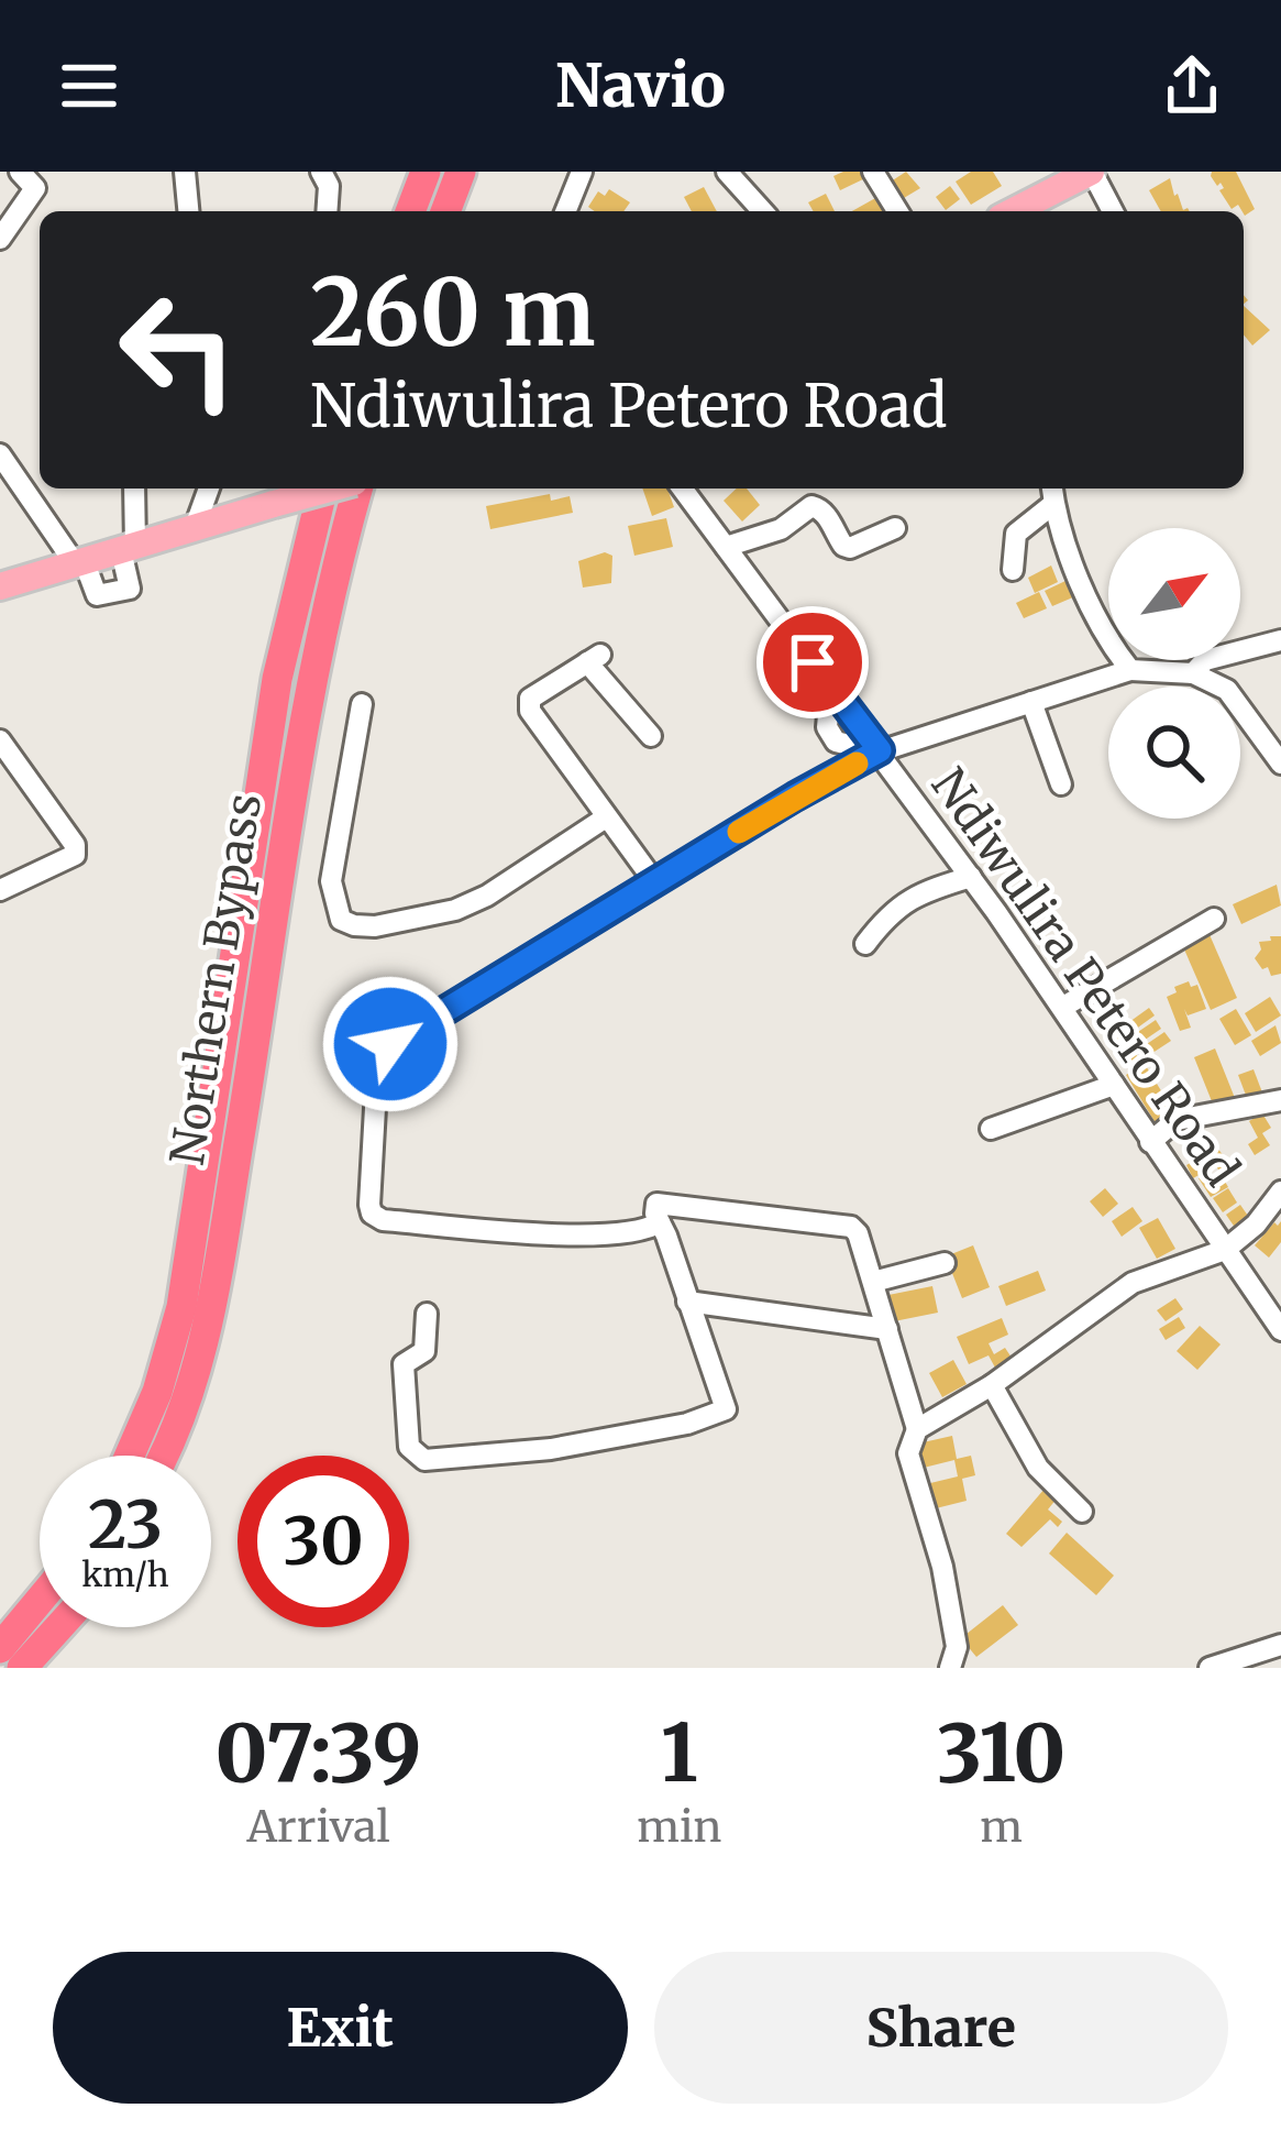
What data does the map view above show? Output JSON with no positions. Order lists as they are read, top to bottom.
{
  "streets": {
    "highway": ["Northern Bypass"],
    "street": ["Ndiwulira Petero Road"]
  },
  "north": "top right",
  "page": {
    "header": "Navio",
    "turn": ["260 m", "Ndiwulira Petero Road"],
    "speed": "23 km/h",
    "limit": "30",
    "eta": [
      "07:39",
      "Arrival",
      "1",
      "min",
      "310",
      "m"
    ],
    "buttons": ["Exit", "Share"]
  }
}
